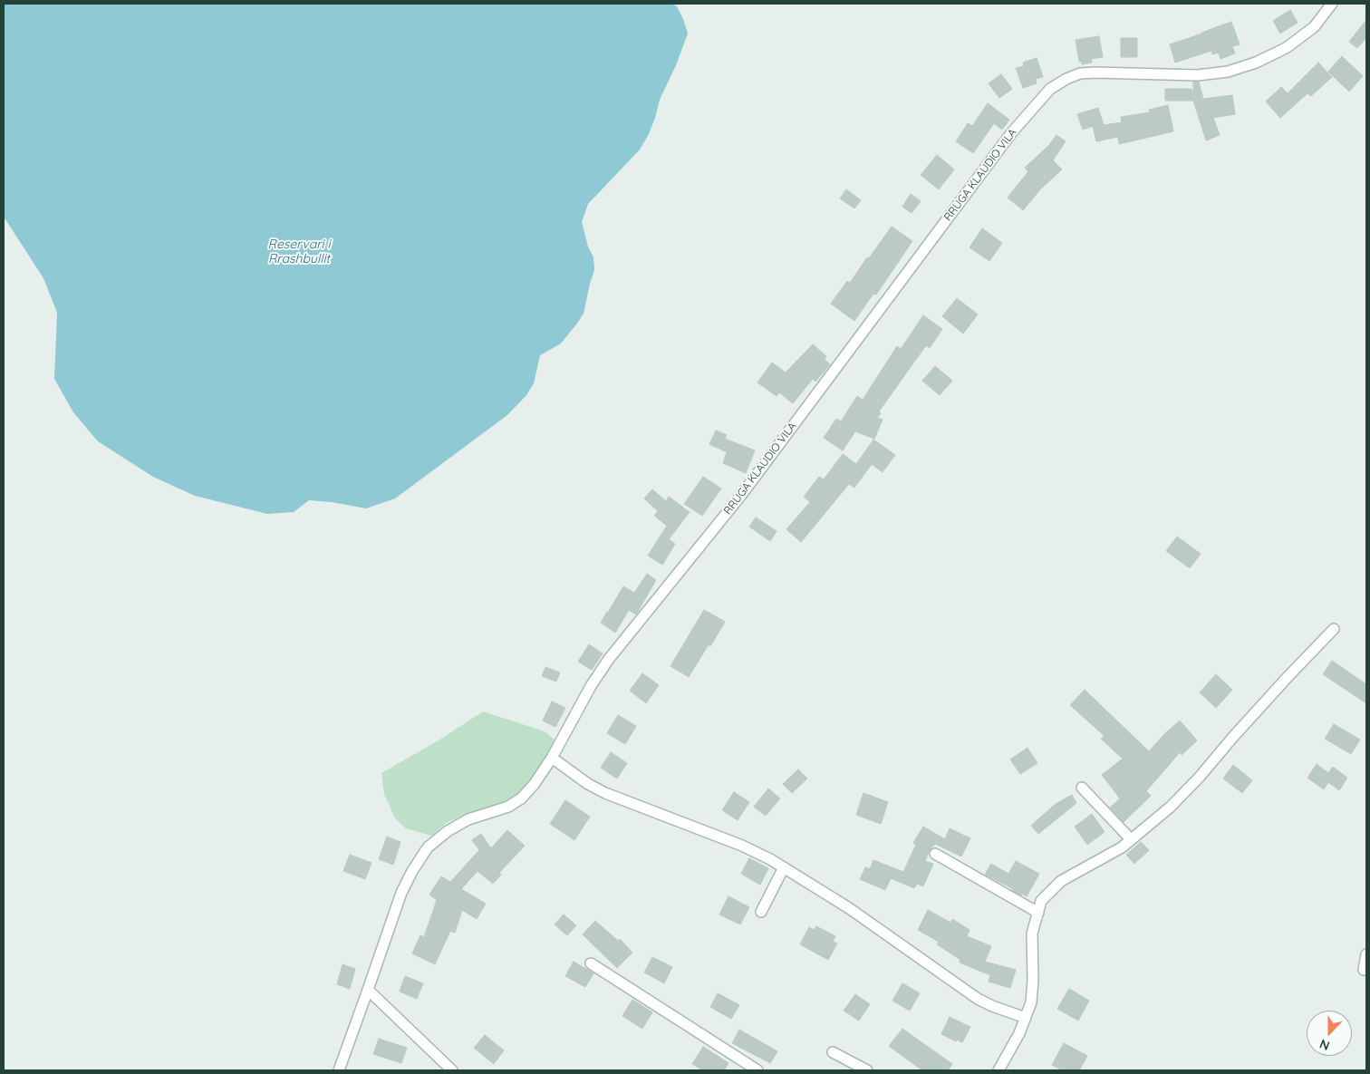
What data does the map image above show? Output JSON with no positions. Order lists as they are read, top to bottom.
{
  "streets": {
    "street": ["RRUGA KLAUDIO VILA"]
  },
  "water": ["Reservari i Rrashbullit"],
  "north": "bottom"
}
